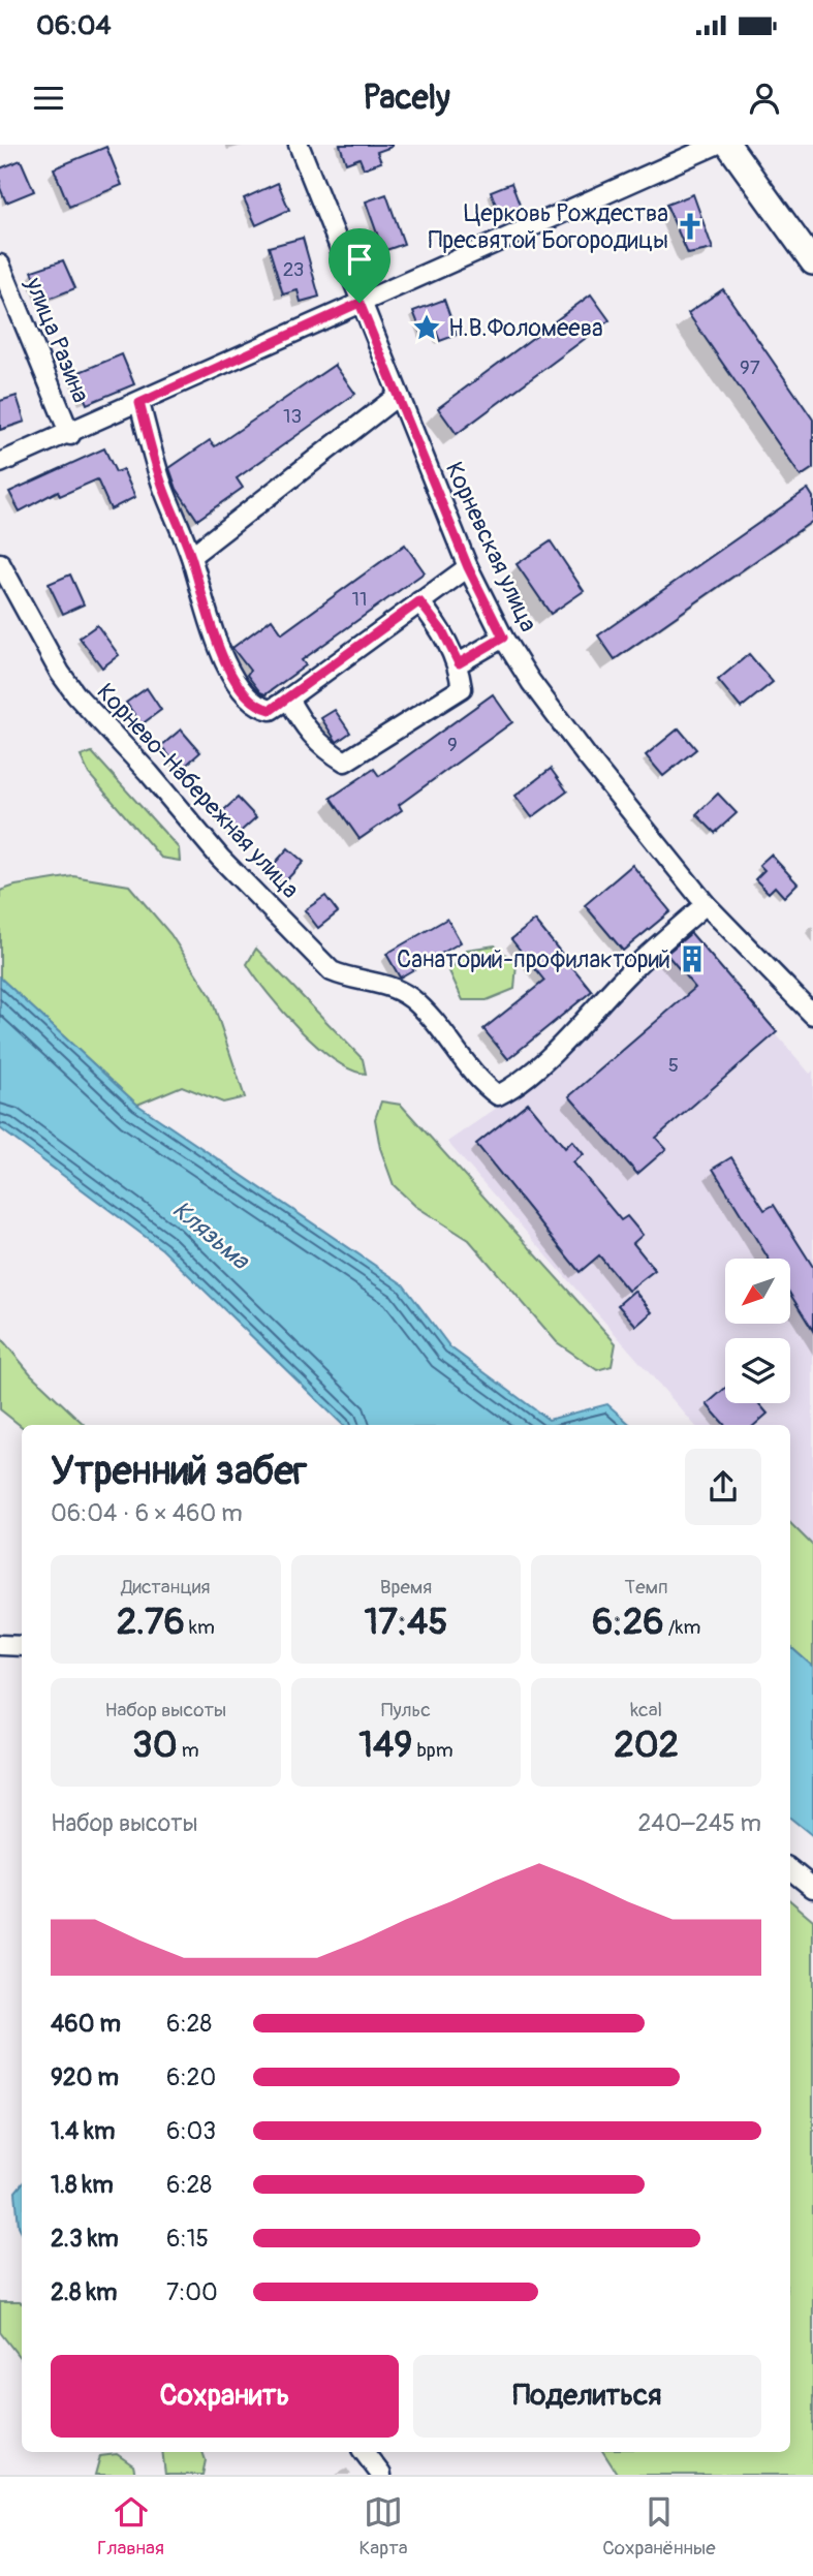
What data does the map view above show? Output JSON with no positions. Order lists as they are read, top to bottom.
{
  "streets": {
    "street": ["улица Разина", "Корневская улица", "Корнево-Набережная улица"]
  },
  "crossings": [
    ["Корневская улица", "Корнево-Набережная улица"]
  ],
  "water": ["Клязьма"],
  "places": {
    "church": ["Церковь Рождества Пресвятой Богородицы"],
    "place": ["Н.В.Фоломеева"],
    "building": ["Санаторий-профилакторий"]
  },
  "house_numbers": [
    "23",
    "97",
    "13",
    "11",
    "9",
    "5"
  ],
  "north": "bottom left",
  "page": {
    "status": "06:04",
    "header": "Pacely",
    "heading": ["Утренний забег", "06:04 · 6 × 460 m"],
    "stats": [
      ["Дистанция", "2.76 km"],
      ["Время", "17:45"],
      ["Темп", "6:26 /km"],
      ["Набор высоты", "30 m"],
      ["Пульс", "149 bpm"],
      ["kcal", "202"]
    ],
    "chart": ["Набор высоты", "240–245 m"],
    "list": [
      {
        "name": "460 m",
        "note": "6:28"
      },
      {
        "name": "920 m",
        "note": "6:20"
      },
      {
        "name": "1.4 km",
        "note": "6:03"
      },
      {
        "name": "1.8 km",
        "note": "6:28"
      },
      {
        "name": "2.3 km",
        "note": "6:15"
      },
      {
        "name": "2.8 km",
        "note": "7:00"
      }
    ],
    "buttons": ["Сохранить", "Поделиться"],
    "tabs": ["Главная", "Карта", "Сохранённые"]
  }
}
